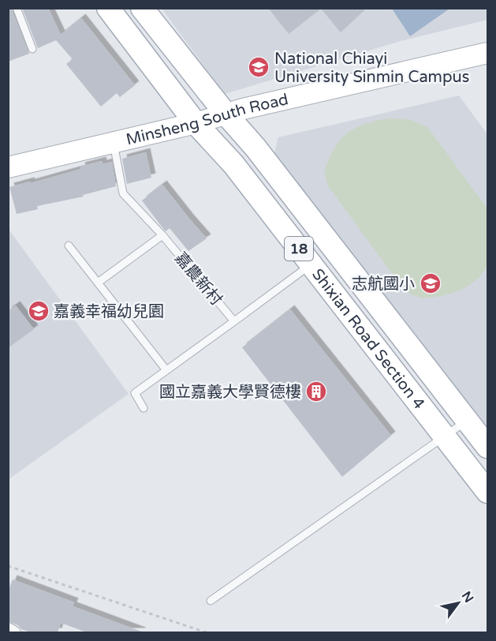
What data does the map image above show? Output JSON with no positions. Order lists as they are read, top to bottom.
{
  "streets": {
    "main road": ["Minsheng South Road", "18", "Shixian Road Section 4"],
    "lane": ["嘉農新村"]
  },
  "crossings": [
    ["Minsheng South Road", "嘉農新村"],
    ["Minsheng South Road", "Shixian Road Section 4"]
  ],
  "places": {
    "school or university": ["National Chiayi University Sinmin Campus", "志航國小", "嘉義幸福幼兒園"],
    "building": ["國立嘉義大學賢德樓"]
  },
  "north": "top right"
}
